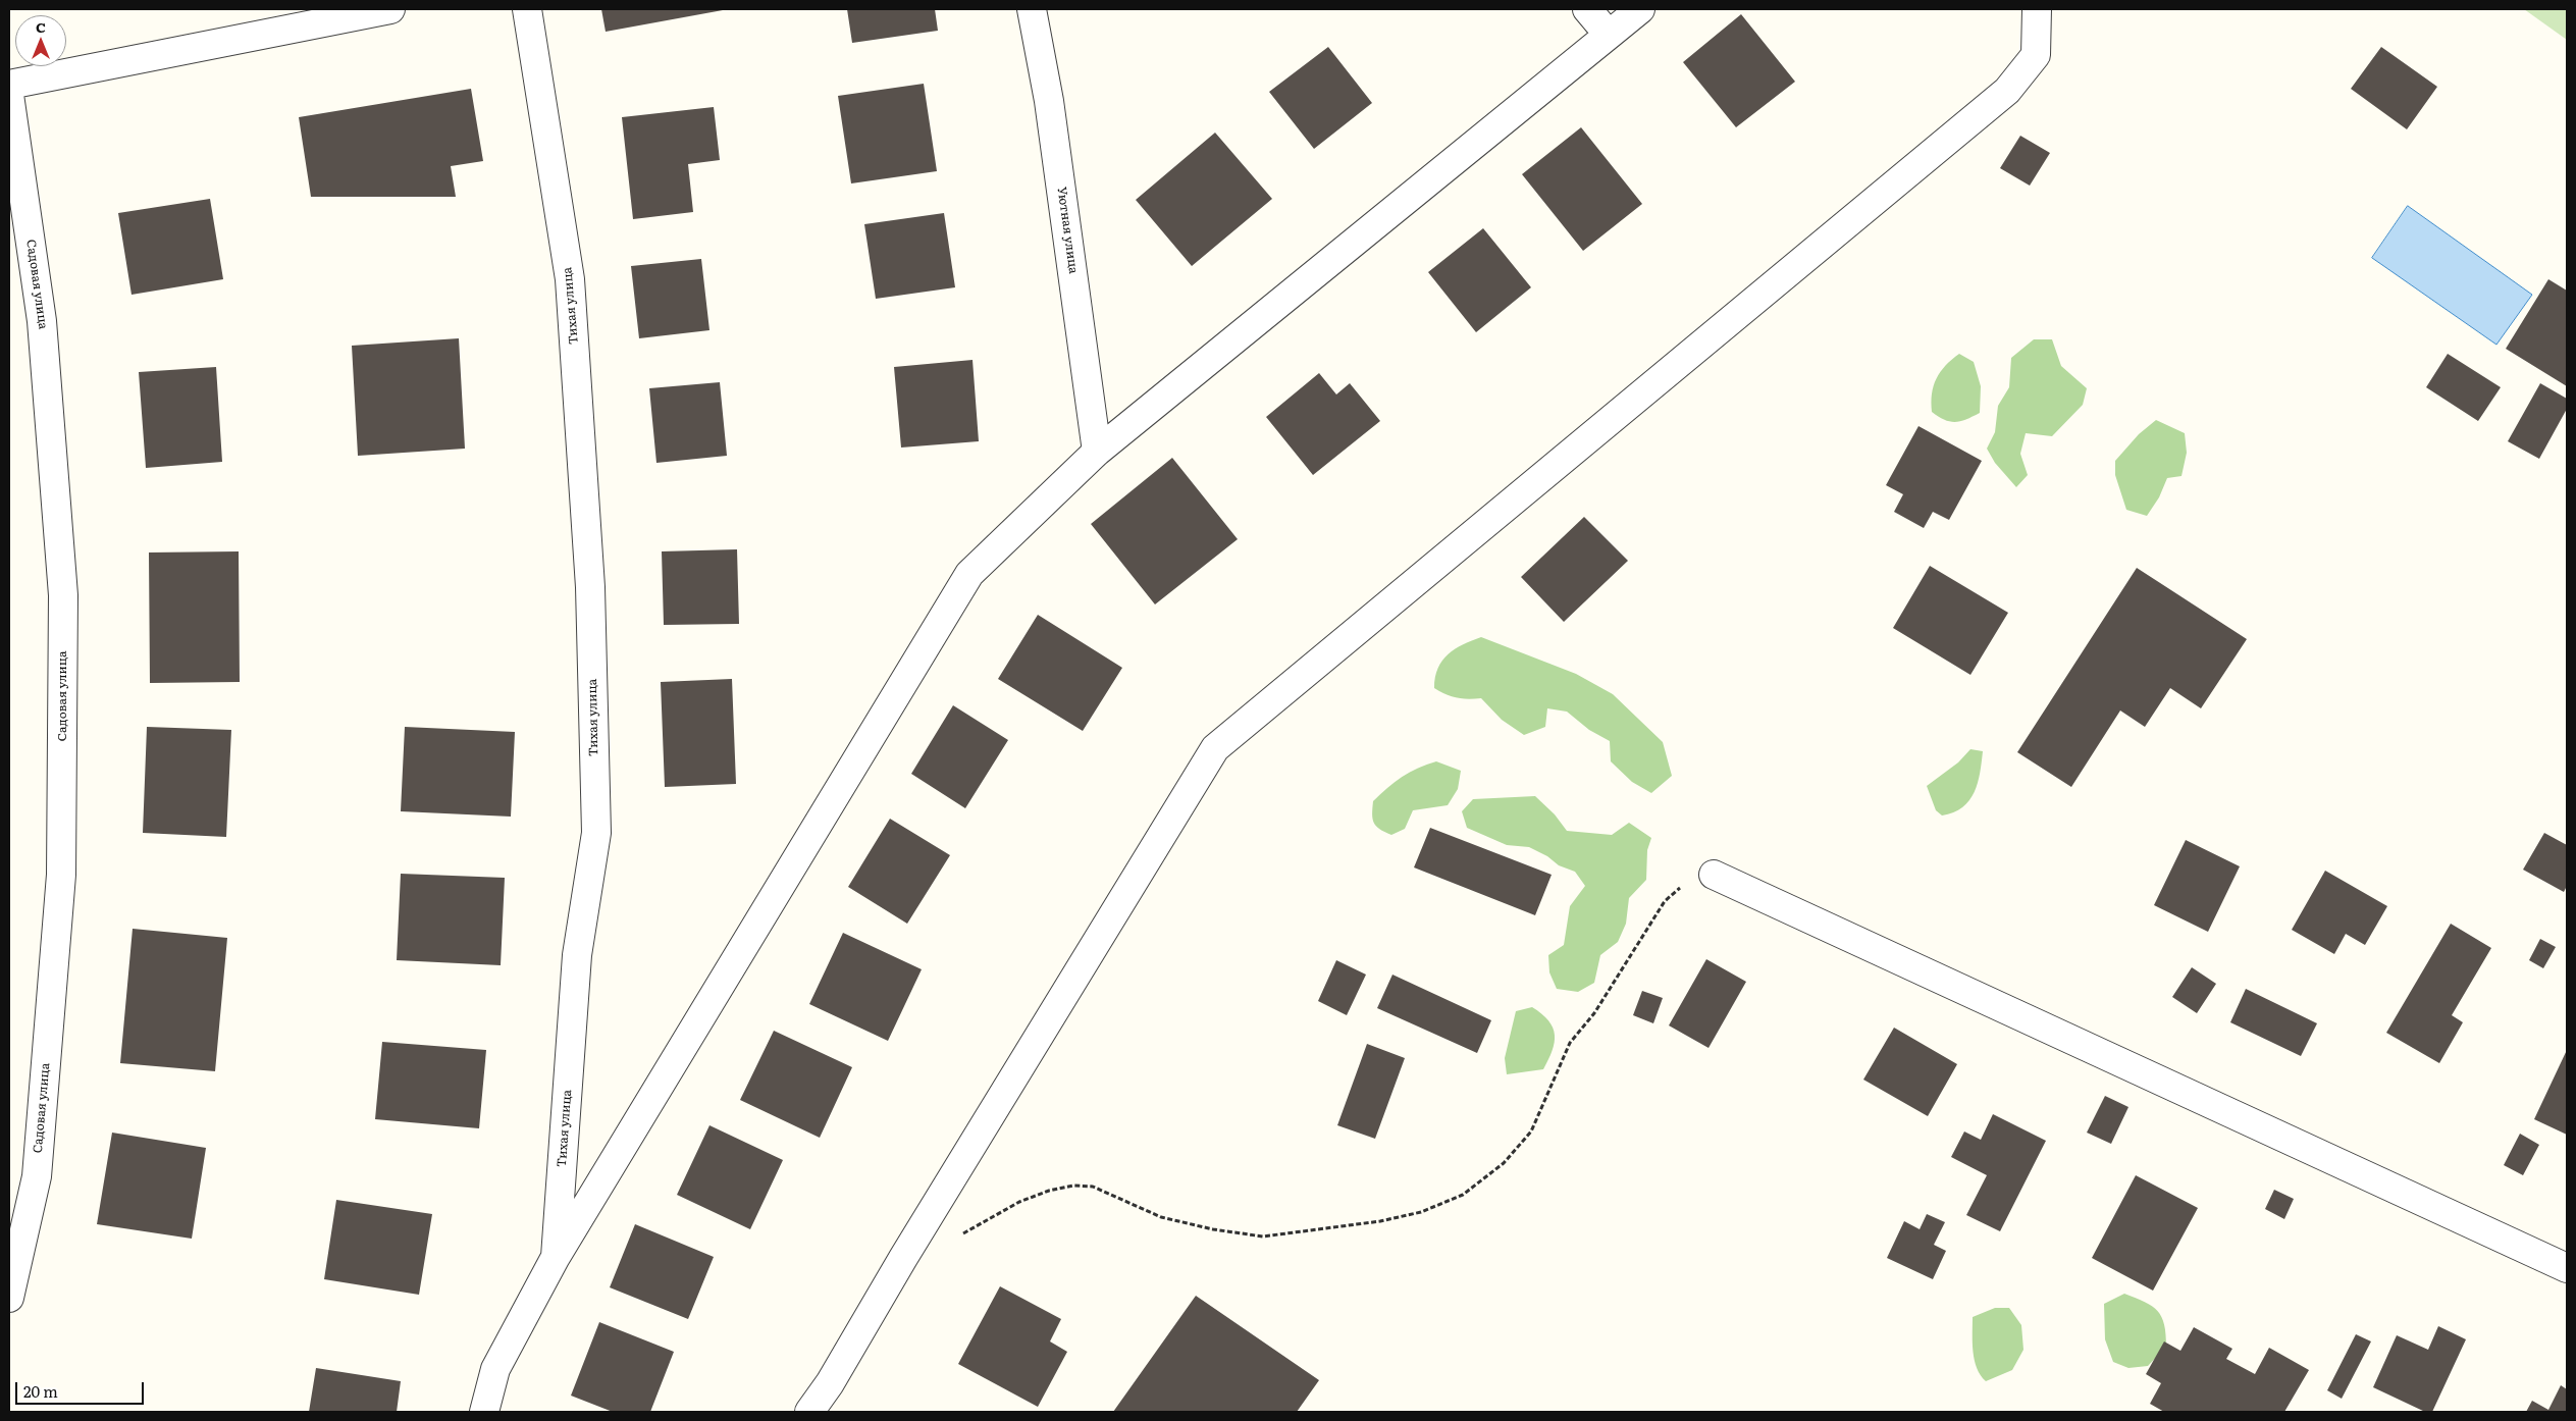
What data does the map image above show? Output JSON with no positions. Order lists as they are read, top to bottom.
{
  "streets": {
    "street": ["Уютная улица", "Садовая улица", "Тихая улица"]
  },
  "scale_bar": "20 m",
  "north": "top"
}
